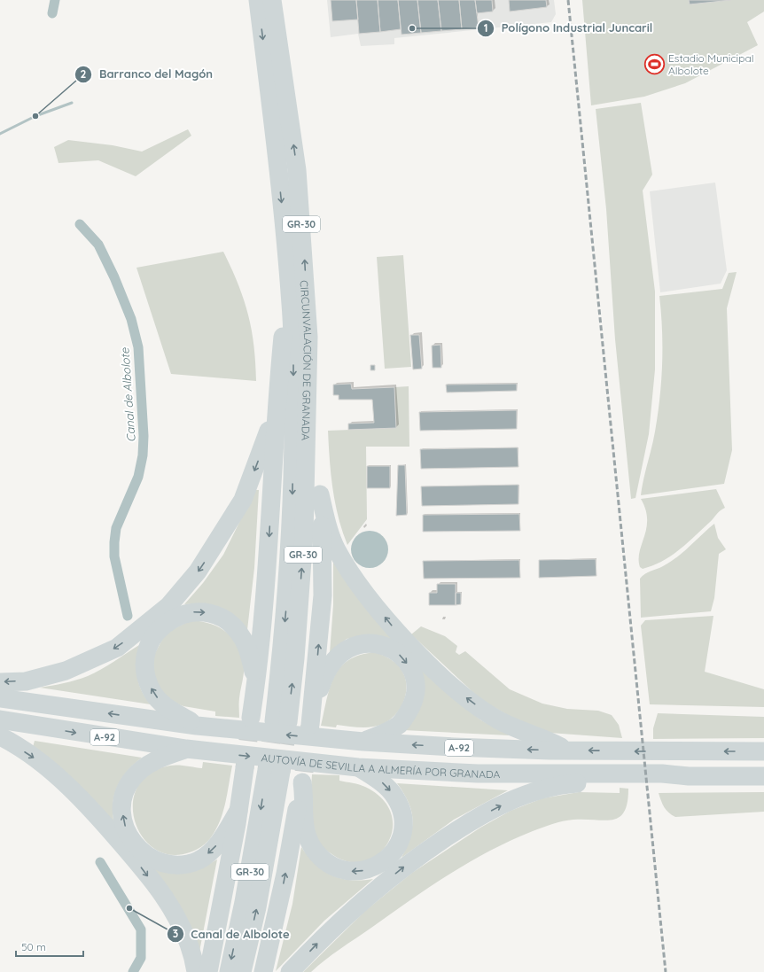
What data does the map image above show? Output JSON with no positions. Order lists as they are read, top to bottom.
{
  "streets": {
    "highway": [
      "GR-30",
      "CIRCUNVALACIÓN DE GRANADA",
      "A-92",
      "AUTOVÍA DE SEVILLA A ALMERÍA POR GRANADA"
    ]
  },
  "water": ["Canal de Albolote"],
  "places": {
    "other": ["Polígono Industrial Juncaril", "Barranco del Magón", "Canal de Albolote"],
    "sports": ["Estadio Municipal Albolote"]
  },
  "scale_bar": "50 m"
}
